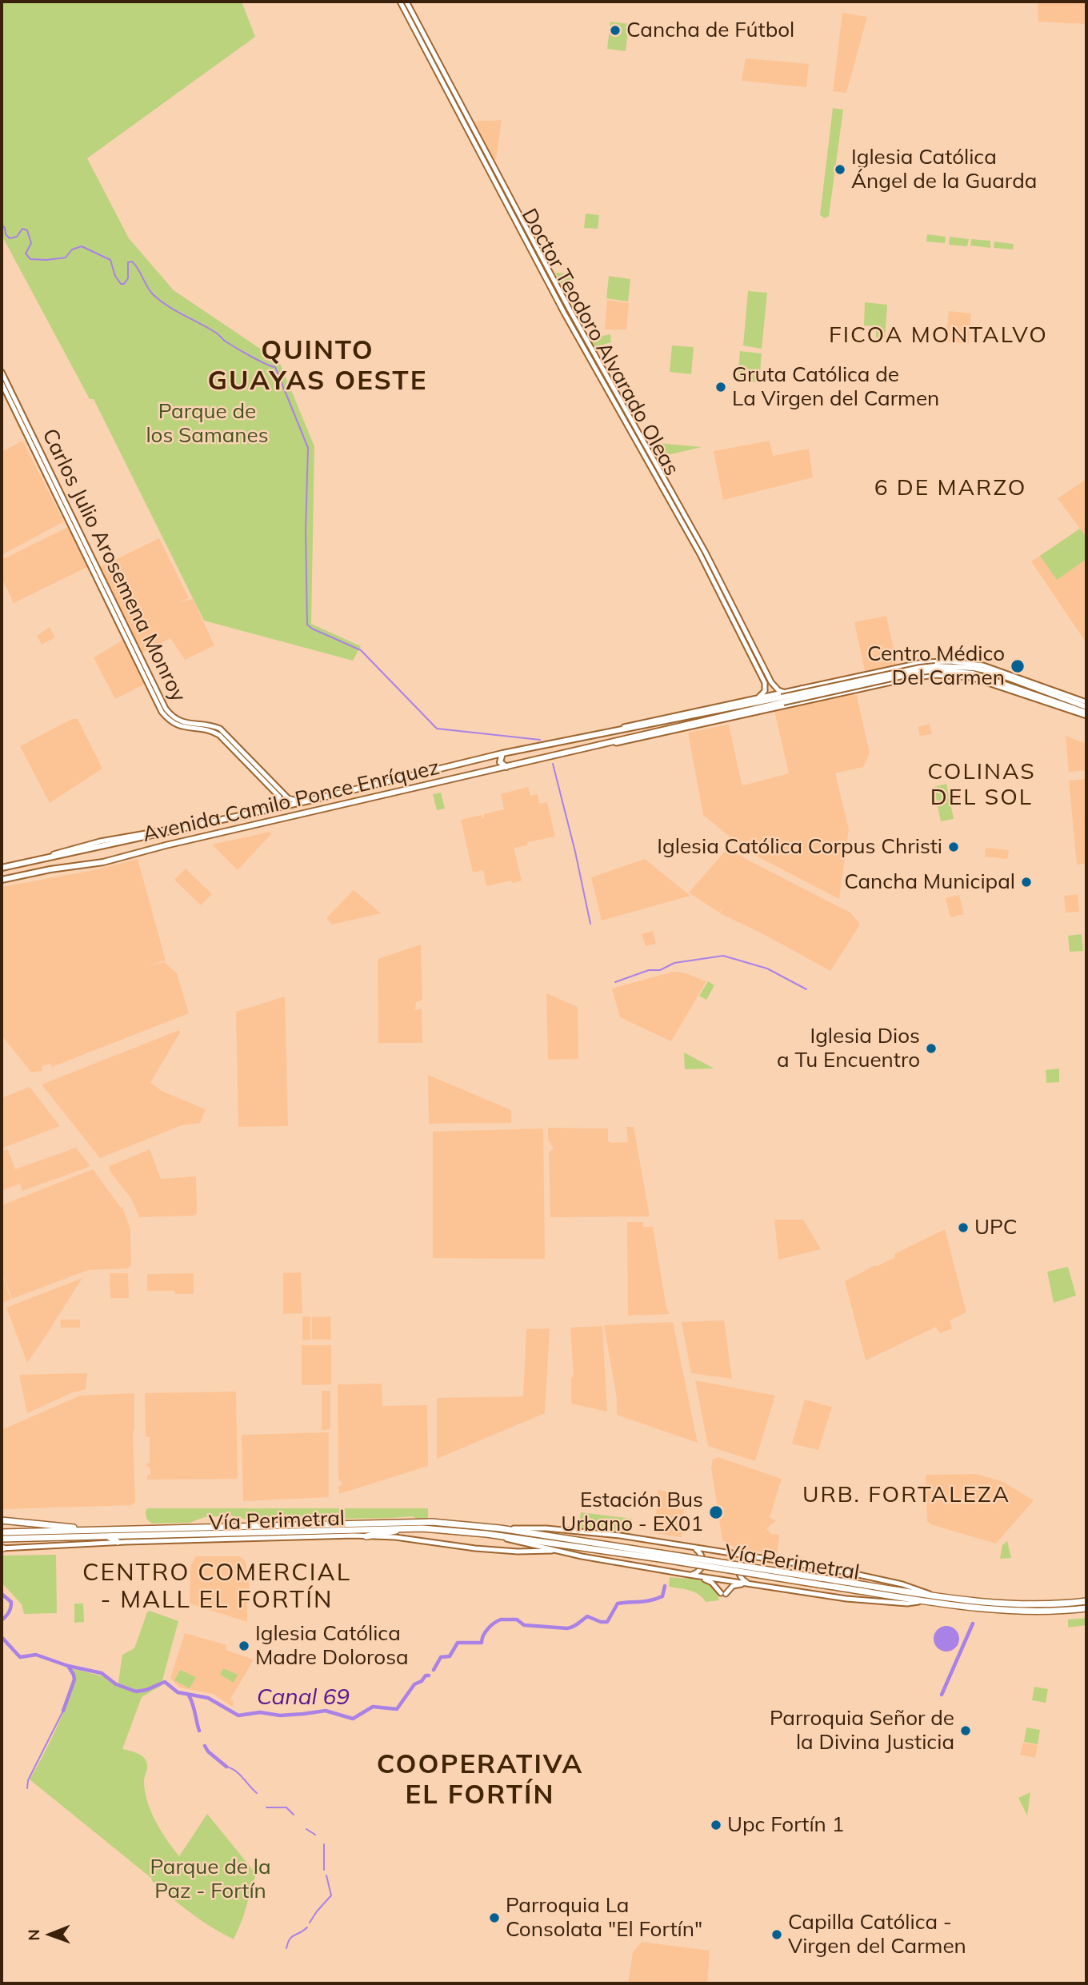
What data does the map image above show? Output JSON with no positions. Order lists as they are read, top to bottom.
{
  "streets": {
    "highway": ["Vía Perimetral"],
    "main road": ["Doctor Teodoro Alvarado Oleas", "Carlos Julio Arosemena Monroy", "Avenida Camilo Ponce Enríquez"]
  },
  "crossings": [
    ["Doctor Teodoro Alvarado Oleas", "Avenida Camilo Ponce Enríquez"],
    ["Carlos Julio Arosemena Monroy", "Avenida Camilo Ponce Enríquez"]
  ],
  "districts": [
    "FICOA MONTALVO",
    "QUINTO GUAYAS OESTE",
    "6 DE MARZO",
    "COLINAS DEL SOL",
    "URB. FORTALEZA",
    "CENTRO COMERCIAL - MALL EL FORTÍN",
    "COOPERATIVA EL FORTÍN"
  ],
  "water": ["Canal 69"],
  "parks": ["Parque de los Samanes", "Parque de la Paz - Fortín"],
  "places": [
    "Cancha de Fútbol",
    "Iglesia Católica Ángel de la Guarda",
    "Gruta Católica de La Virgen del Carmen",
    "Centro Médico Del Carmen",
    "Iglesia Católica Corpus Christi",
    "Cancha Municipal",
    "Iglesia Dios a Tu Encuentro",
    "UPC",
    "Estación Bus Urbano - EX01",
    "Iglesia Católica Madre Dolorosa",
    "Parroquia Señor de la Divina Justicia",
    "Upc Fortín 1",
    "Parroquia La Consolata \"El Fortín\"",
    "Capilla Católica - Virgen del Carmen"
  ],
  "north": "left"
}
